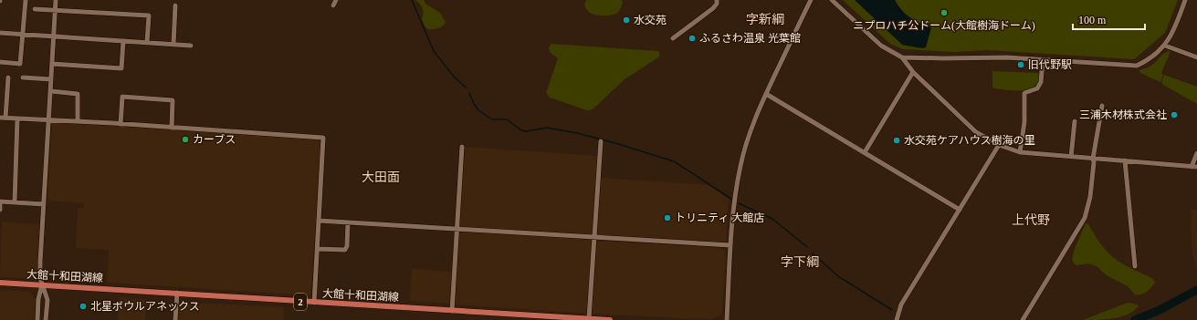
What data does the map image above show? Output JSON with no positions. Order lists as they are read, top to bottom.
{
  "streets": {
    "main road": ["大館十和田湖線", "2"]
  },
  "districts": [
    "字新綱",
    "大田面",
    "上代野",
    "字下綱"
  ],
  "places": [
    "ニプロハチ公ドーム(大館樹海ドーム)",
    "水交苑",
    "ふるさわ温泉 光葉館",
    "旧代野駅",
    "三浦木材株式会社",
    "カーブス",
    "水交苑ケアハウス樹海の里",
    "トリニティ 大館店",
    "北星ボウルアネックス"
  ],
  "scale_bar": "100 m"
}
